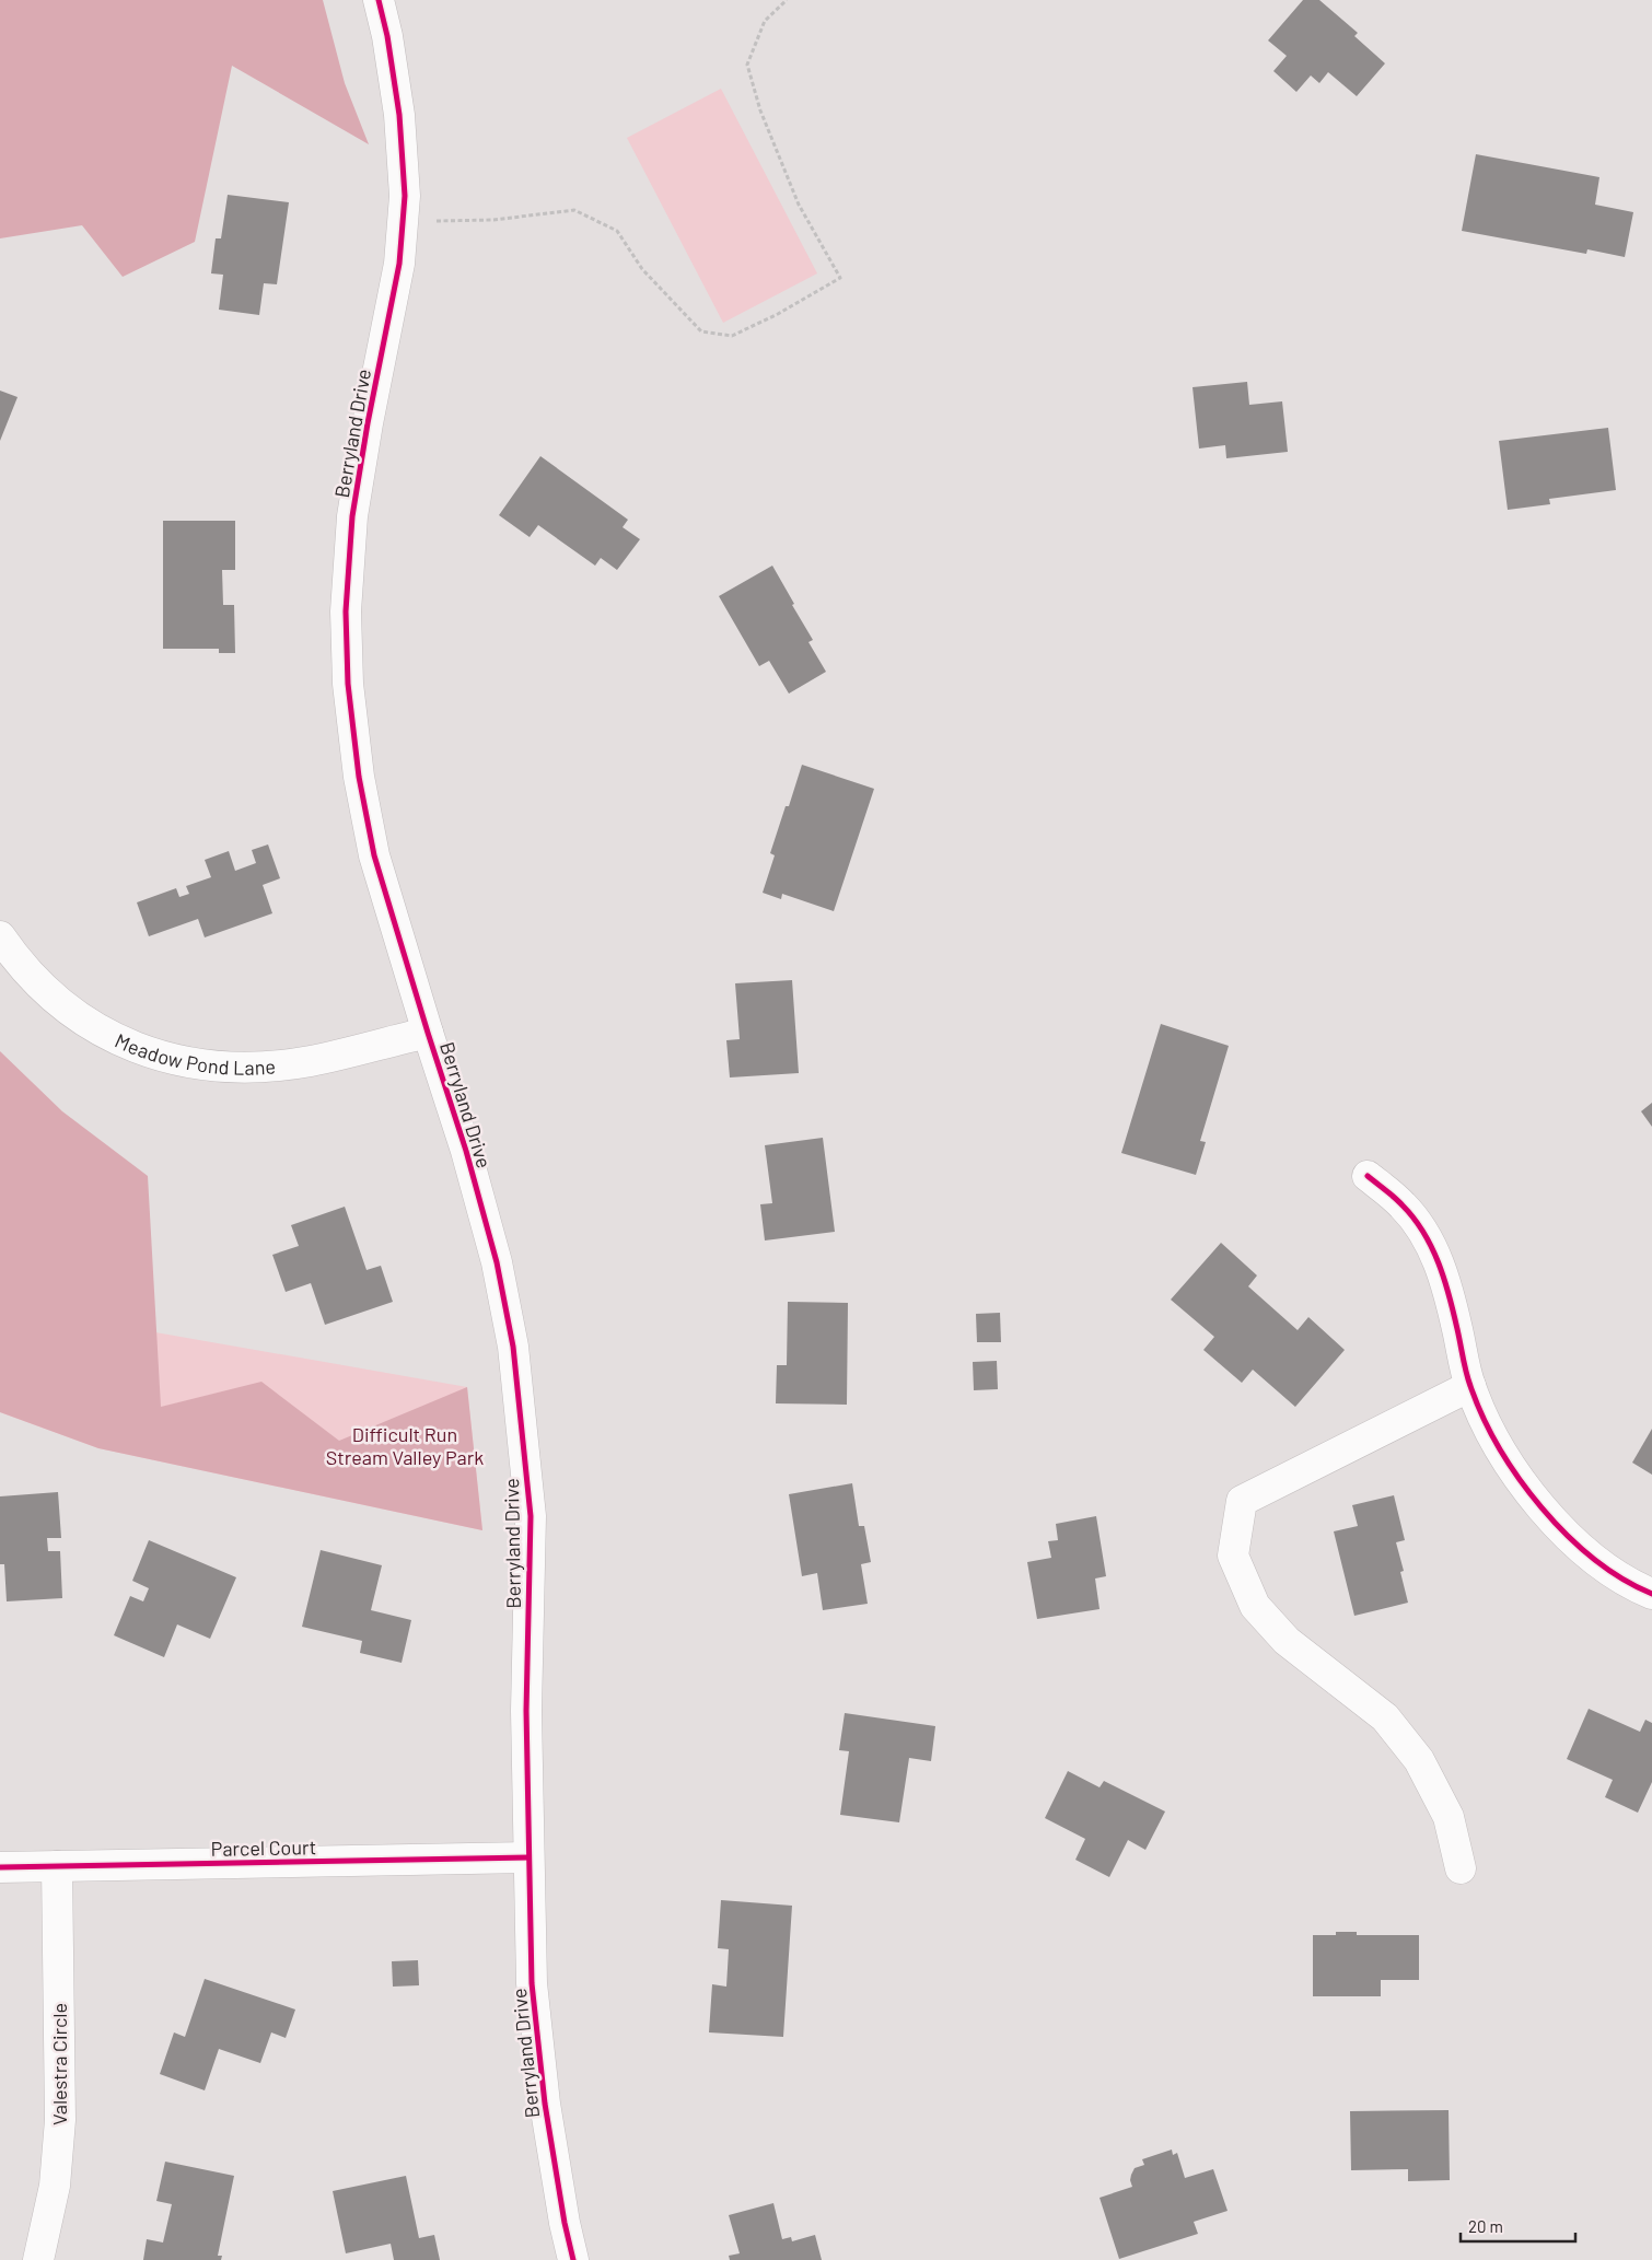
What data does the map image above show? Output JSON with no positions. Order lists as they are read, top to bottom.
{
  "streets": {
    "street": [
      "Berryland Drive",
      "Meadow Pond Lane",
      "Parcel Court",
      "Valestra Circle"
    ]
  },
  "crossings": [
    ["Berryland Drive", "Meadow Pond Lane"],
    ["Berryland Drive", "Parcel Court"],
    ["Parcel Court", "Valestra Circle"]
  ],
  "parks": ["Difficult Run Stream Valley Park"],
  "scale_bar": "20 m"
}
